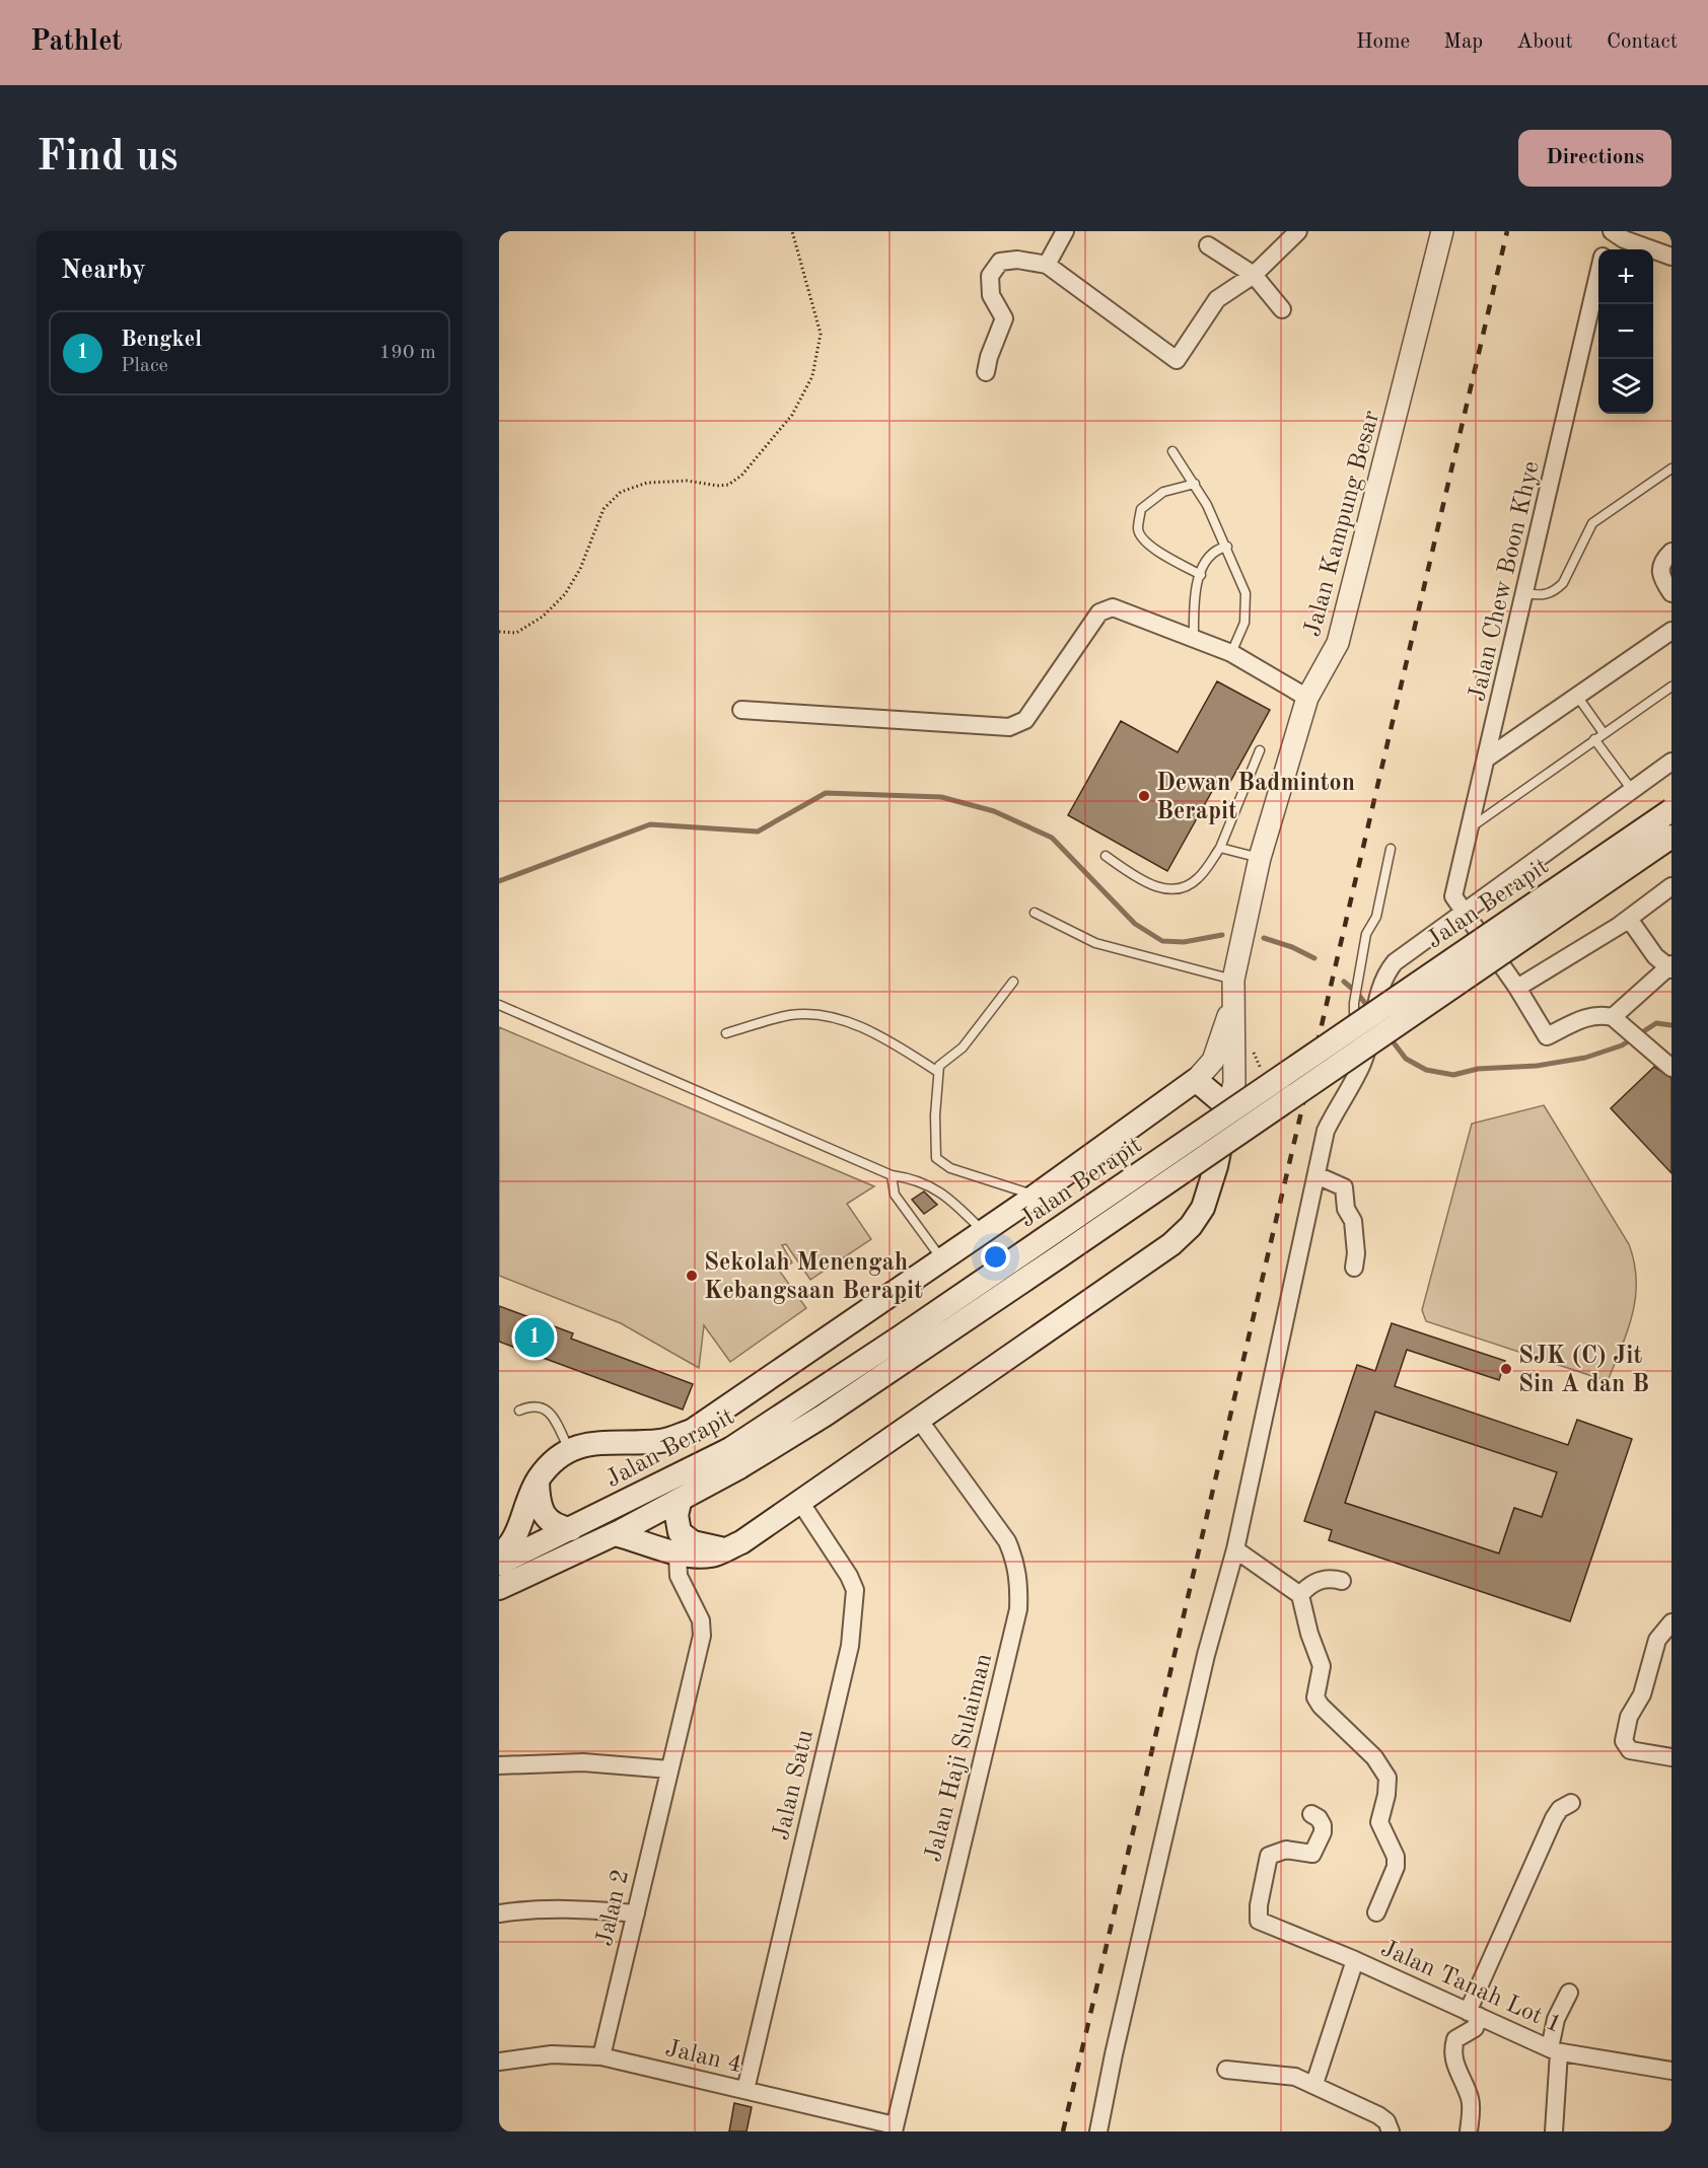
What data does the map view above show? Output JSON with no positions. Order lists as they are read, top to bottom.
{
  "streets": {
    "main road": ["Jalan Berapit"],
    "street": [
      "Jalan Kampung Besar",
      "Jalan Chew Boon Khye",
      "Jalan Haji Sulaiman",
      "Jalan Satu",
      "Jalan 2",
      "Jalan Tanah Lot 1",
      "Jalan 4"
    ]
  },
  "crossings": [
    ["Jalan Haji Sulaiman", "Jalan 4"],
    ["Jalan Satu", "Jalan 4"],
    ["Jalan 2", "Jalan 4"]
  ],
  "places": ["Dewan Badminton Berapit", "Sekolah Menengah Kebangsaan Berapit", "SJK (C) Jit Sin A dan B"],
  "page": {
    "header": "Pathlet",
    "nav": [
      "Home",
      "Map",
      "About",
      "Contact"
    ],
    "buttons": "Directions",
    "title": "Find us",
    "heading": "Nearby",
    "map_buttons": ["+", "−"],
    "list": [
      {
        "mark": "1",
        "name": "Bengkel",
        "note": "Place",
        "value": "190 m"
      }
    ],
    "pins": "1"
  }
}
